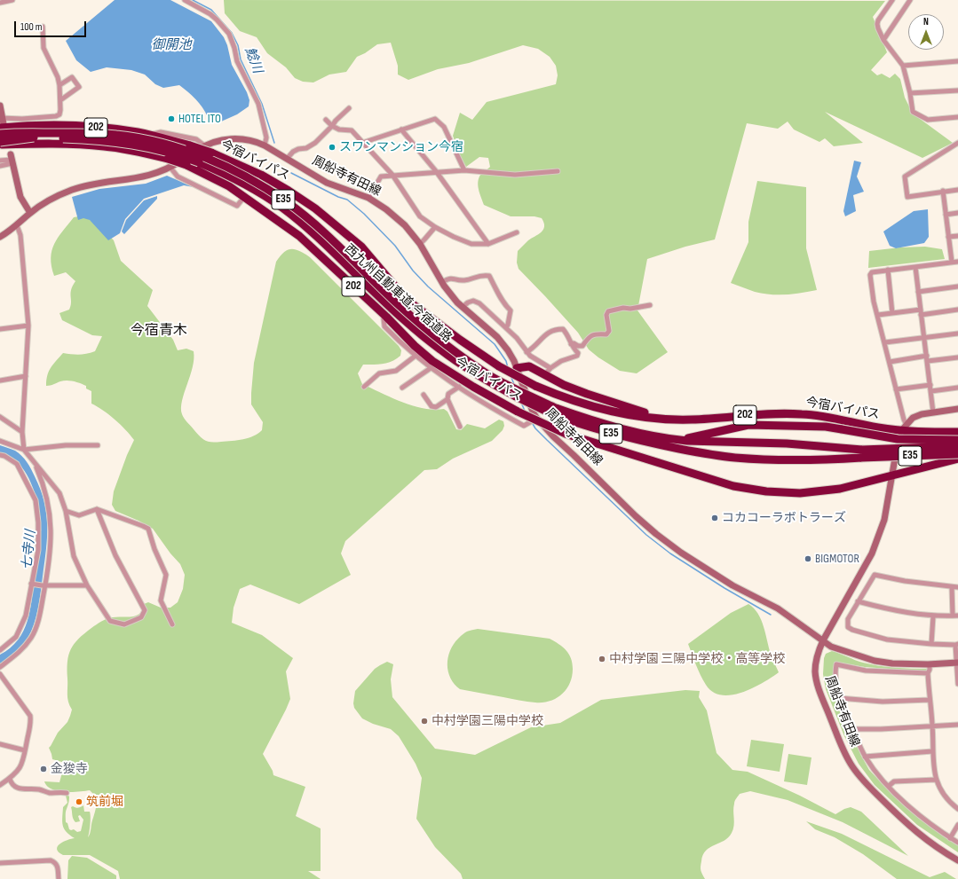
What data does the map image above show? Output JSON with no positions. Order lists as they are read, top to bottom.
{
  "streets": {
    "highway": [
      "202",
      "今宿バイパス",
      "E35",
      "西九州自動車道;今宿道路"
    ],
    "main road": ["周船寺有田線"]
  },
  "districts": ["今宿青木"],
  "water": ["御開池", "鯰川", "七寺川"],
  "places": [
    "HOTEL ITO",
    "スワンマンション今宿",
    "コカコーラボトラーズ",
    "BIGMOTOR",
    "中村学園 三陽中学校・高等学校",
    "中村学園三陽中学校",
    "金狻寺",
    "筑前堀"
  ],
  "scale_bar": "100 m",
  "north": "top"
}
